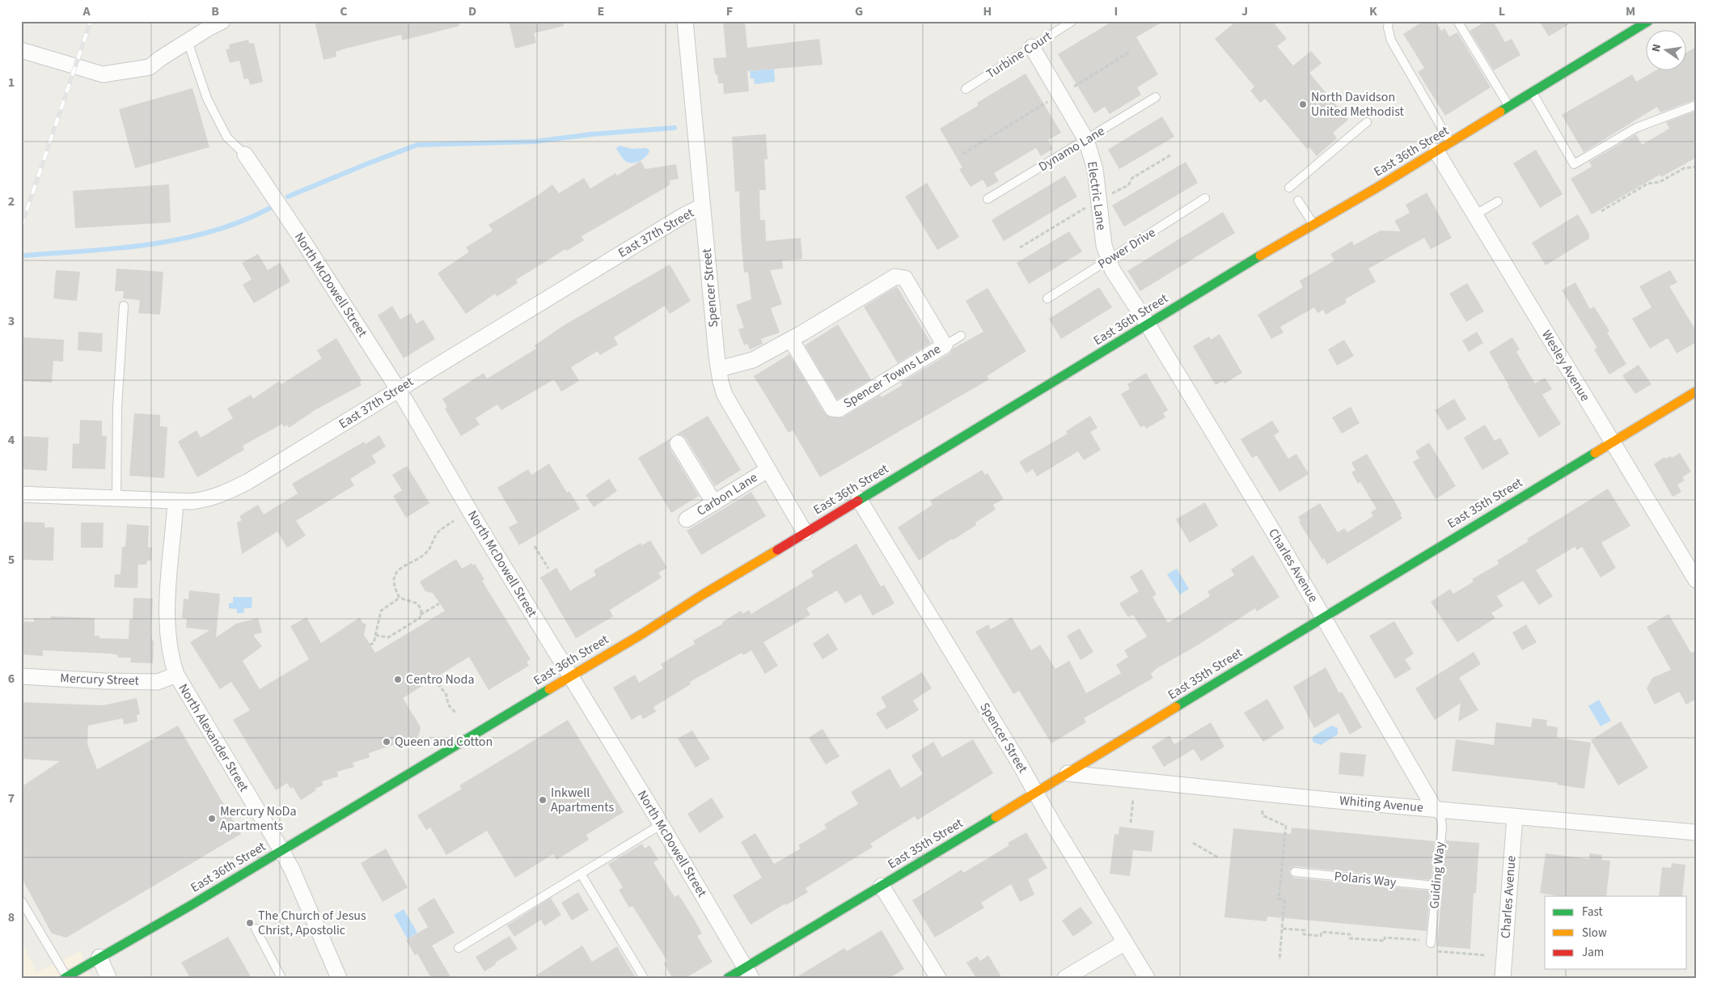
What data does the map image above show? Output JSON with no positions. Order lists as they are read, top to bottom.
{
  "streets": {
    "street": [
      "East 36th Street",
      "Electric Lane",
      "East 37th Street",
      "North McDowell Street",
      "Spencer Street",
      "Wesley Avenue",
      "Spencer Towns Lane",
      "Carbon Lane",
      "East 35th Street",
      "Charles Avenue",
      "Mercury Street",
      "North Alexander Street",
      "Whiting Avenue"
    ],
    "lane": [
      "Turbine Court",
      "Dynamo Lane",
      "Power Drive",
      "Guiding Way",
      "Polaris Way"
    ]
  },
  "crossings": [
    ["Turbine Court", "Electric Lane"],
    ["Dynamo Lane", "Electric Lane"],
    ["East 36th Street", "Electric Lane"],
    ["East 36th Street", "North McDowell Street"],
    ["East 36th Street", "Spencer Street"],
    ["East 36th Street", "Wesley Avenue"],
    ["East 36th Street", "Charles Avenue"],
    ["East 36th Street", "North Alexander Street"],
    ["Electric Lane", "Power Drive"],
    ["Electric Lane", "Charles Avenue"],
    ["East 37th Street", "North McDowell Street"],
    ["East 37th Street", "Spencer Street"],
    ["East 37th Street", "North Alexander Street"],
    ["North McDowell Street", "East 35th Street"],
    ["Spencer Street", "Spencer Towns Lane"],
    ["Spencer Street", "Carbon Lane"],
    ["Spencer Street", "East 35th Street"],
    ["Wesley Avenue", "East 35th Street"],
    ["East 35th Street", "Charles Avenue"],
    ["East 35th Street", "Whiting Avenue"],
    ["Charles Avenue", "Whiting Avenue"],
    ["Charles Avenue", "Guiding Way"],
    ["Mercury Street", "North Alexander Street"],
    ["Whiting Avenue", "Guiding Way"],
    ["Guiding Way", "Polaris Way"]
  ],
  "places": [
    "North Davidson United Methodist",
    "Centro Noda",
    "Queen and Cotton",
    "Inkwell Apartments",
    "Mercury NoDa Apartments",
    "The Church of Jesus Christ, Apostolic"
  ],
  "legend": ["Fast", "Slow", "Jam"],
  "north": "left",
  "grid": {
    "columns": [
      "A",
      "B",
      "C",
      "D",
      "E",
      "F",
      "G",
      "H",
      "I",
      "J",
      "K",
      "L",
      "M"
    ],
    "rows": [
      "1",
      "2",
      "3",
      "4",
      "5",
      "6",
      "7",
      "8"
    ]
  }
}
